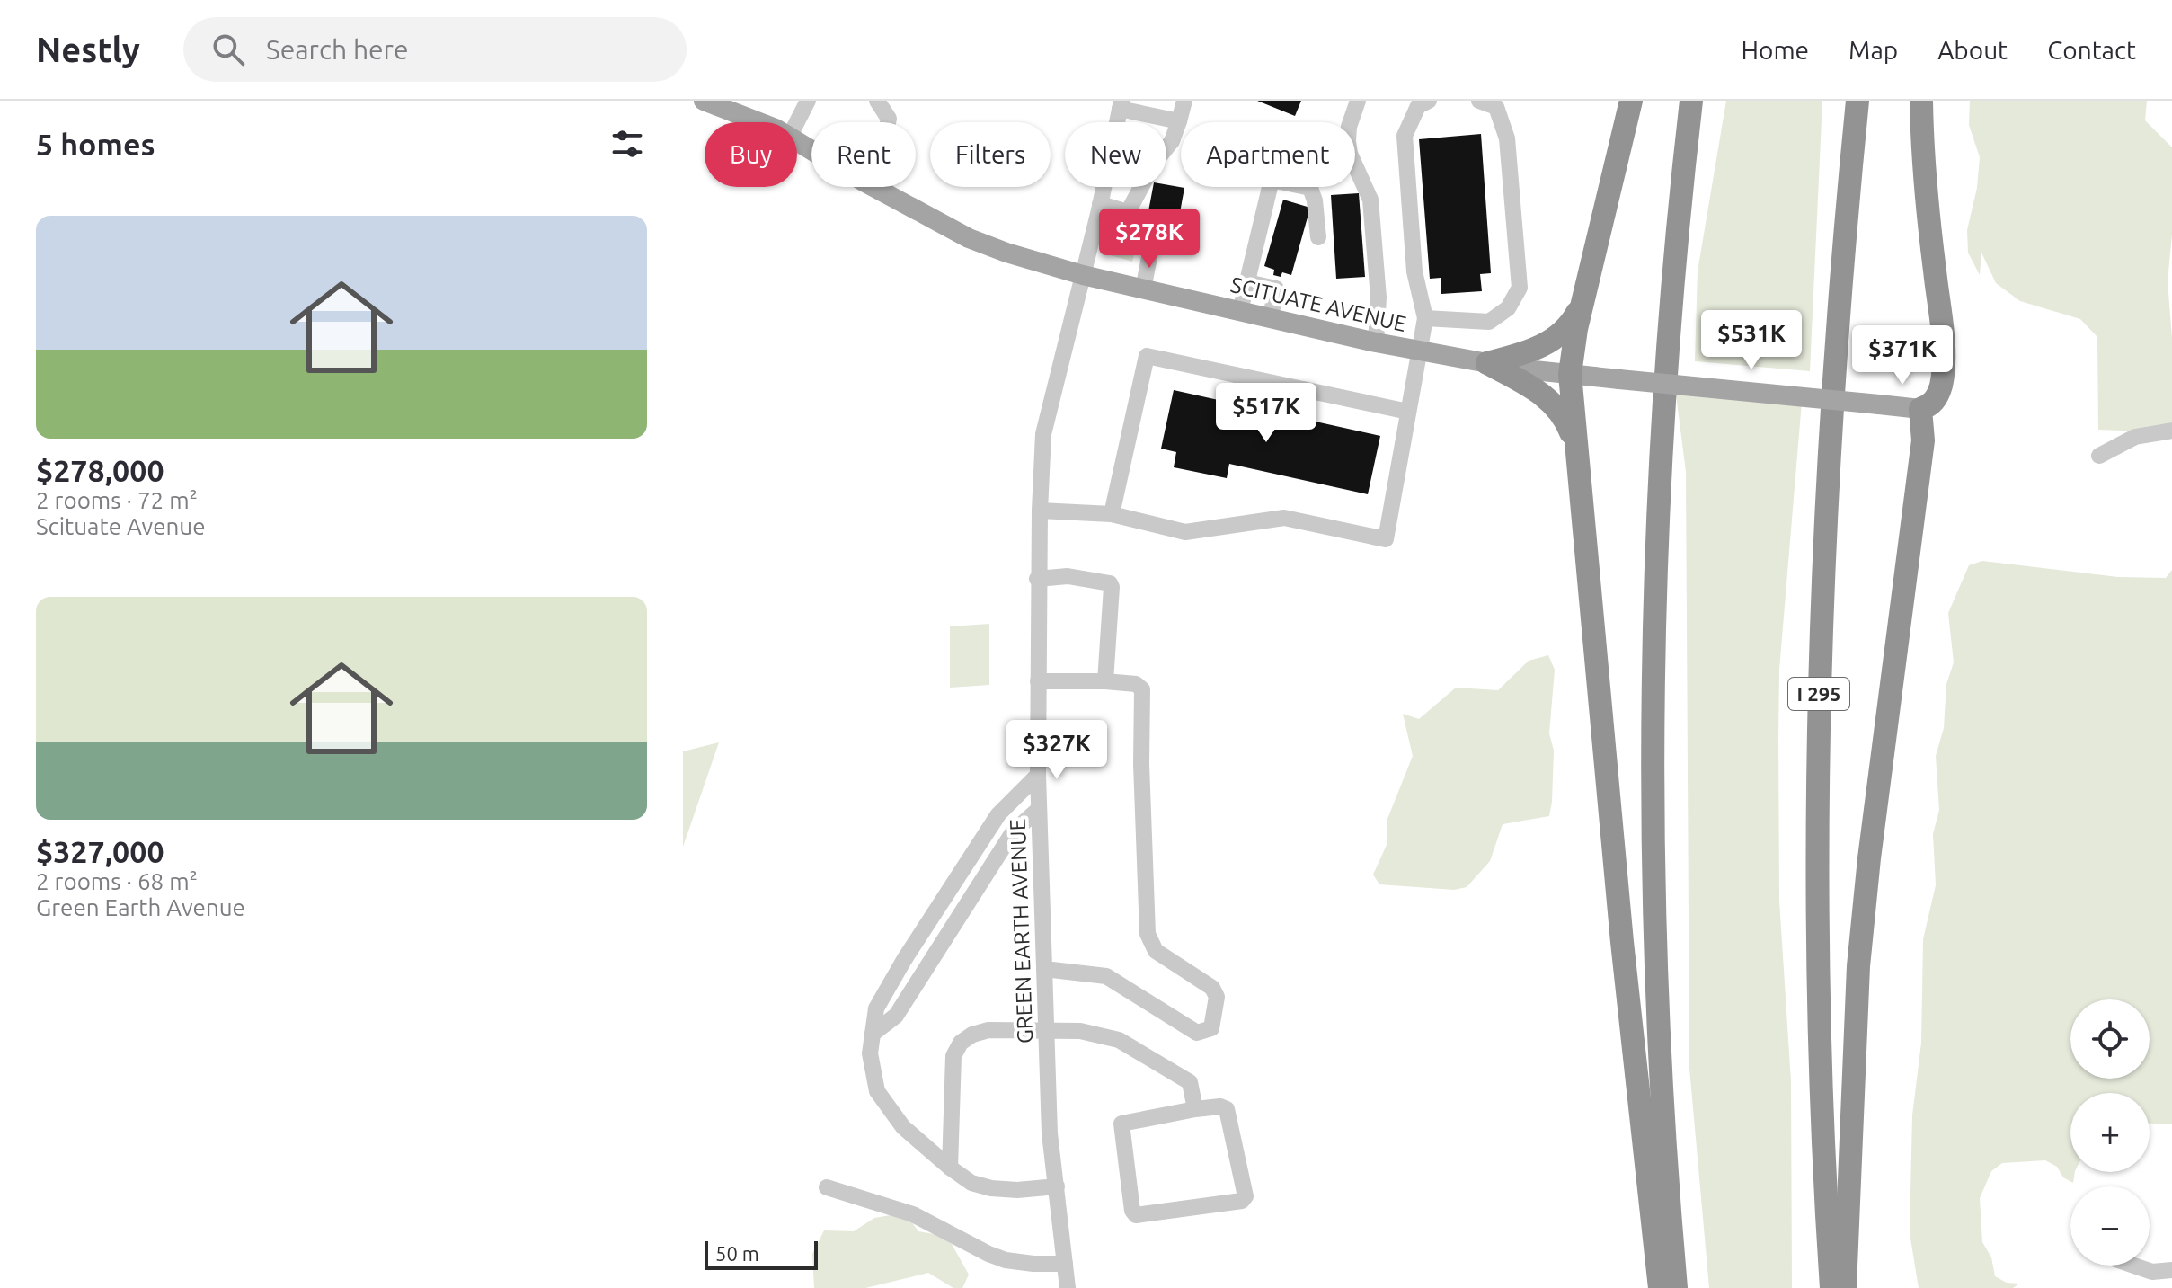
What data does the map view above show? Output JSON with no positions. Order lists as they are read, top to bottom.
{
  "streets": {
    "highway": ["I 295"],
    "main road": ["SCITUATE AVENUE"],
    "street": ["GREEN EARTH AVENUE"]
  },
  "crossings": [
    ["SCITUATE AVENUE", "GREEN EARTH AVENUE"]
  ],
  "scale_bar": "50 m",
  "page": {
    "header": "Nestly",
    "search": "Search here",
    "nav": [
      "Home",
      "Map",
      "About",
      "Contact"
    ],
    "heading": "5 homes",
    "chip": [
      "Buy",
      "Rent",
      "Filters",
      "New",
      "Apartment"
    ],
    "list": [
      {
        "name": "$278,000",
        "note": "2 rooms · 72 m² · Scituate Avenue"
      },
      {
        "name": "$327,000",
        "note": "2 rooms · 68 m² · Green Earth Avenue"
      }
    ],
    "price": [
      "$278K",
      "$531K",
      "$371K",
      "$517K",
      "$327K"
    ],
    "map_buttons": ["+", "−"],
    "scale": "50 m"
  }
}
